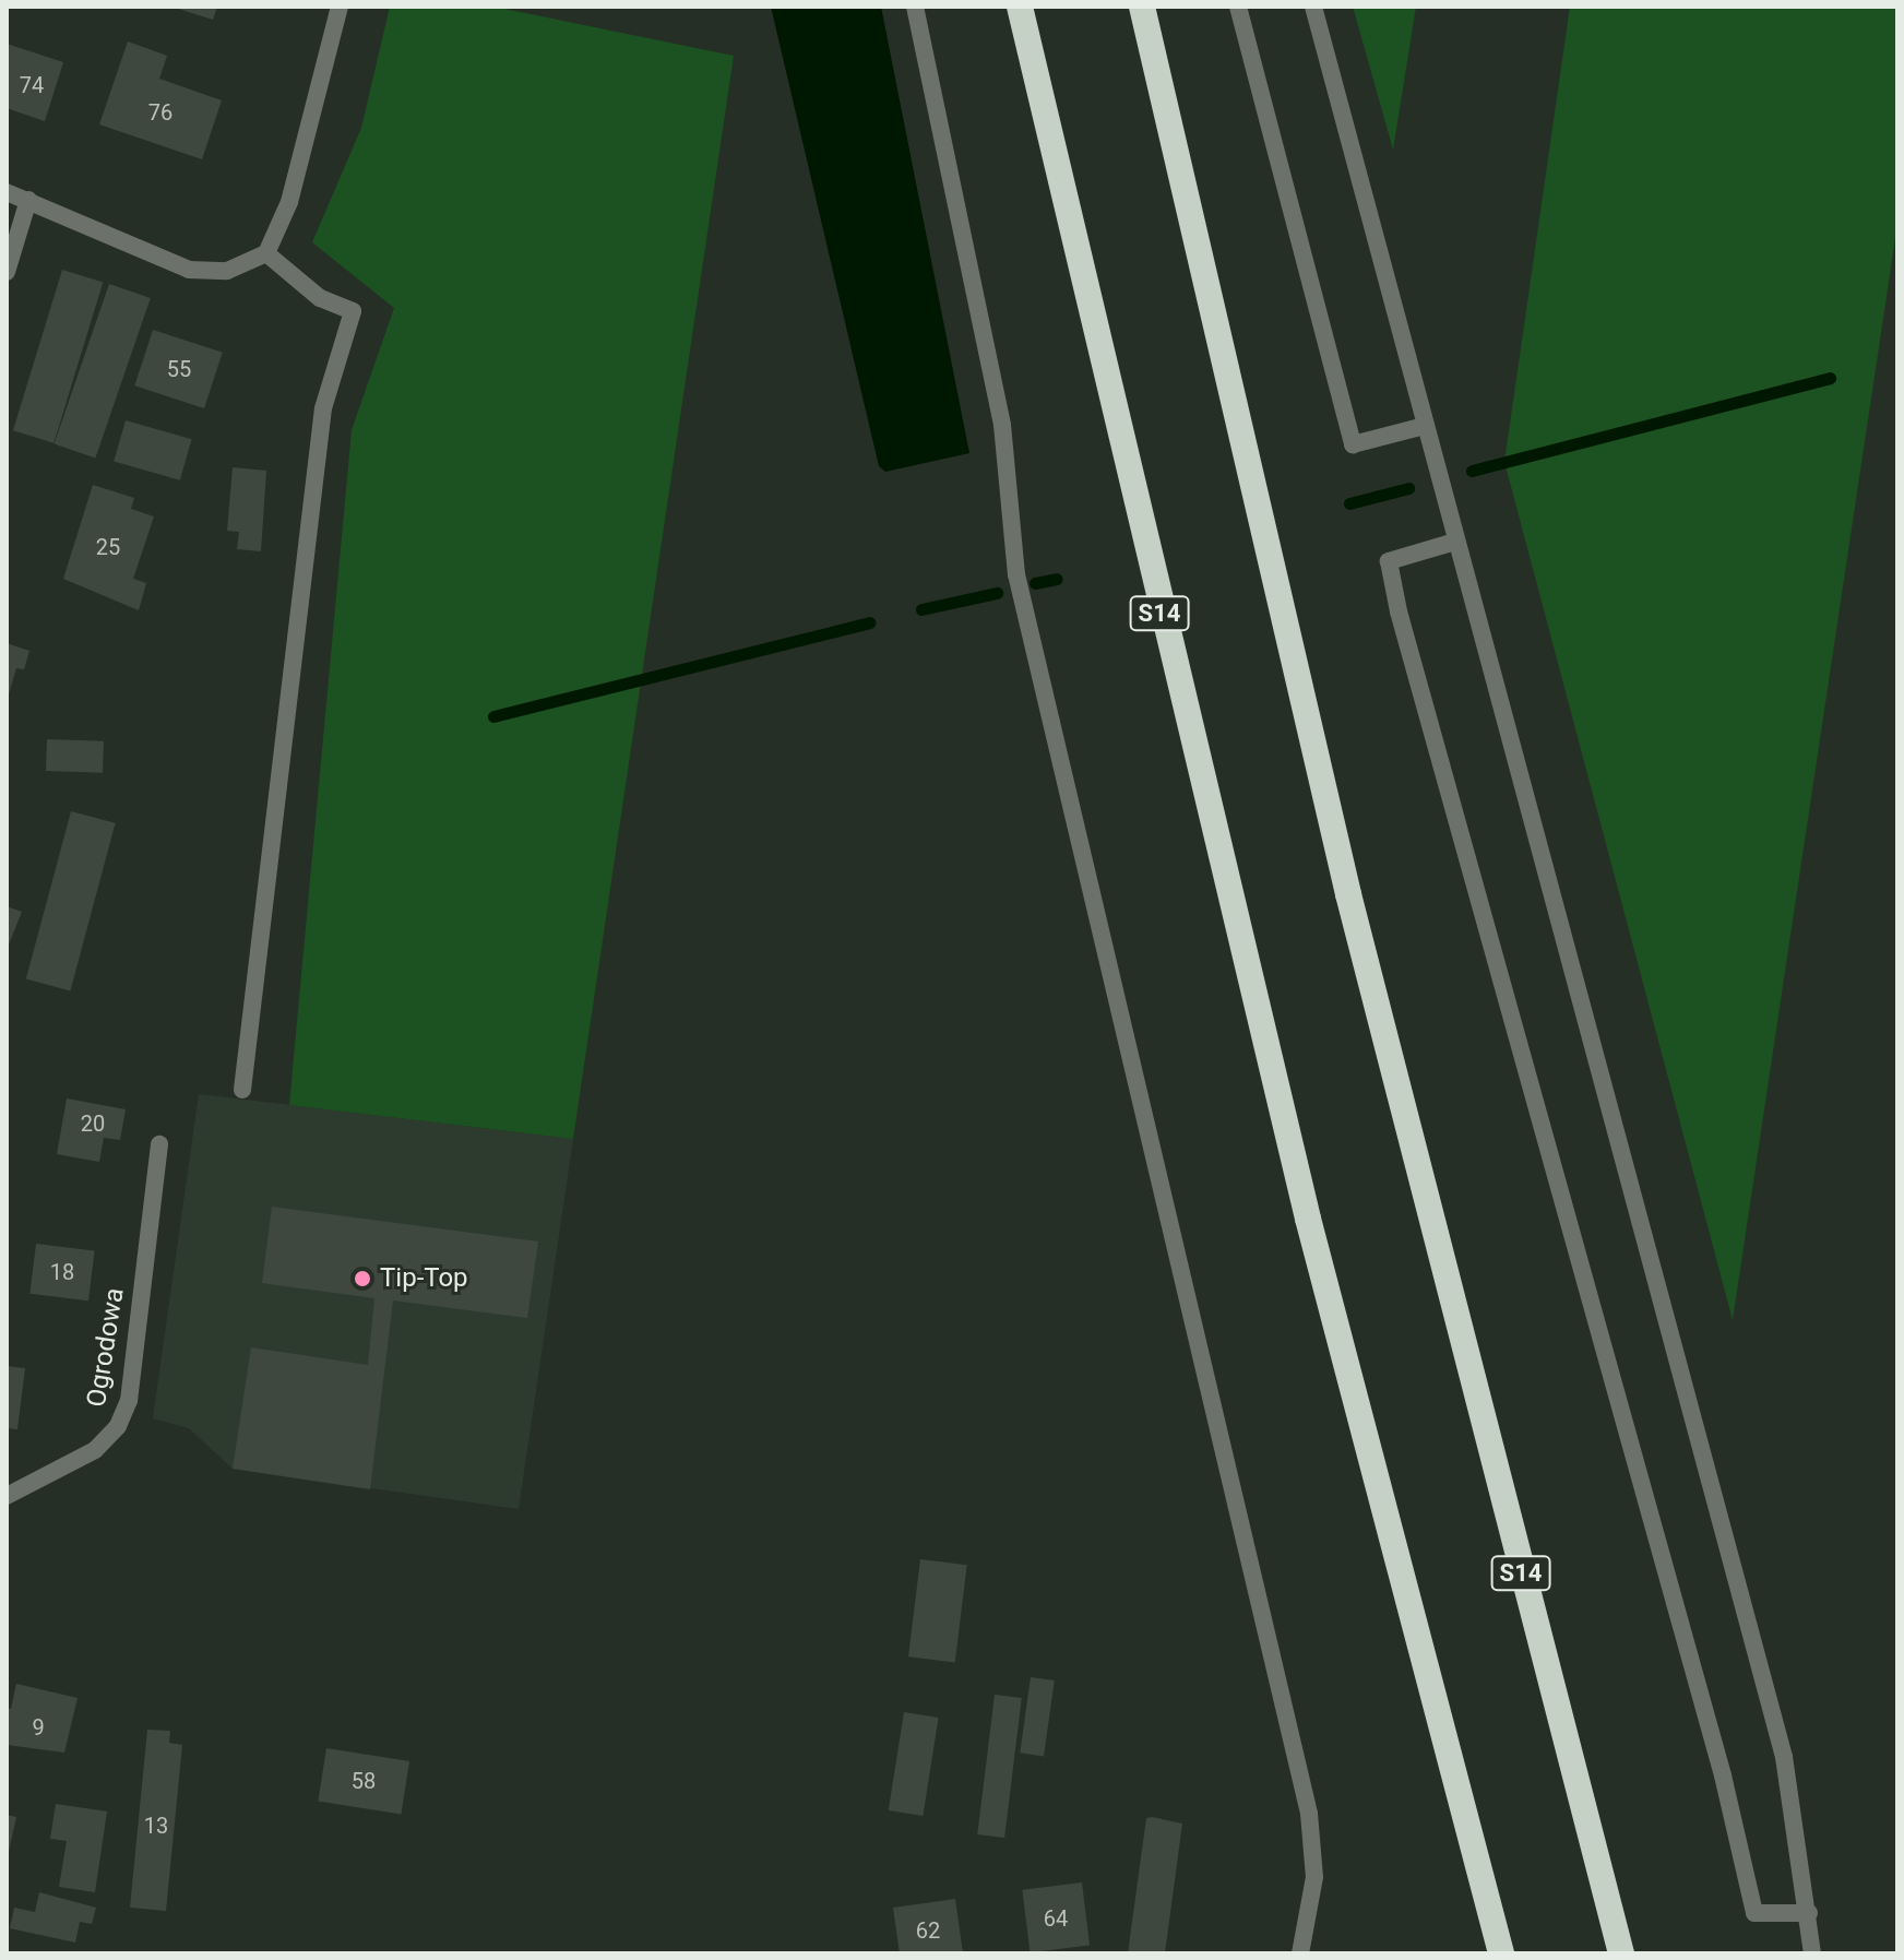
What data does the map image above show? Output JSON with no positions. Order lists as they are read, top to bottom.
{
  "streets": {
    "highway": ["S14"],
    "street": ["Ogrodowa"]
  },
  "places": ["Tip-Top"],
  "house_numbers": [
    "74",
    "76",
    "55",
    "25",
    "20",
    "18",
    "9",
    "58",
    "13",
    "64",
    "62"
  ]
}
